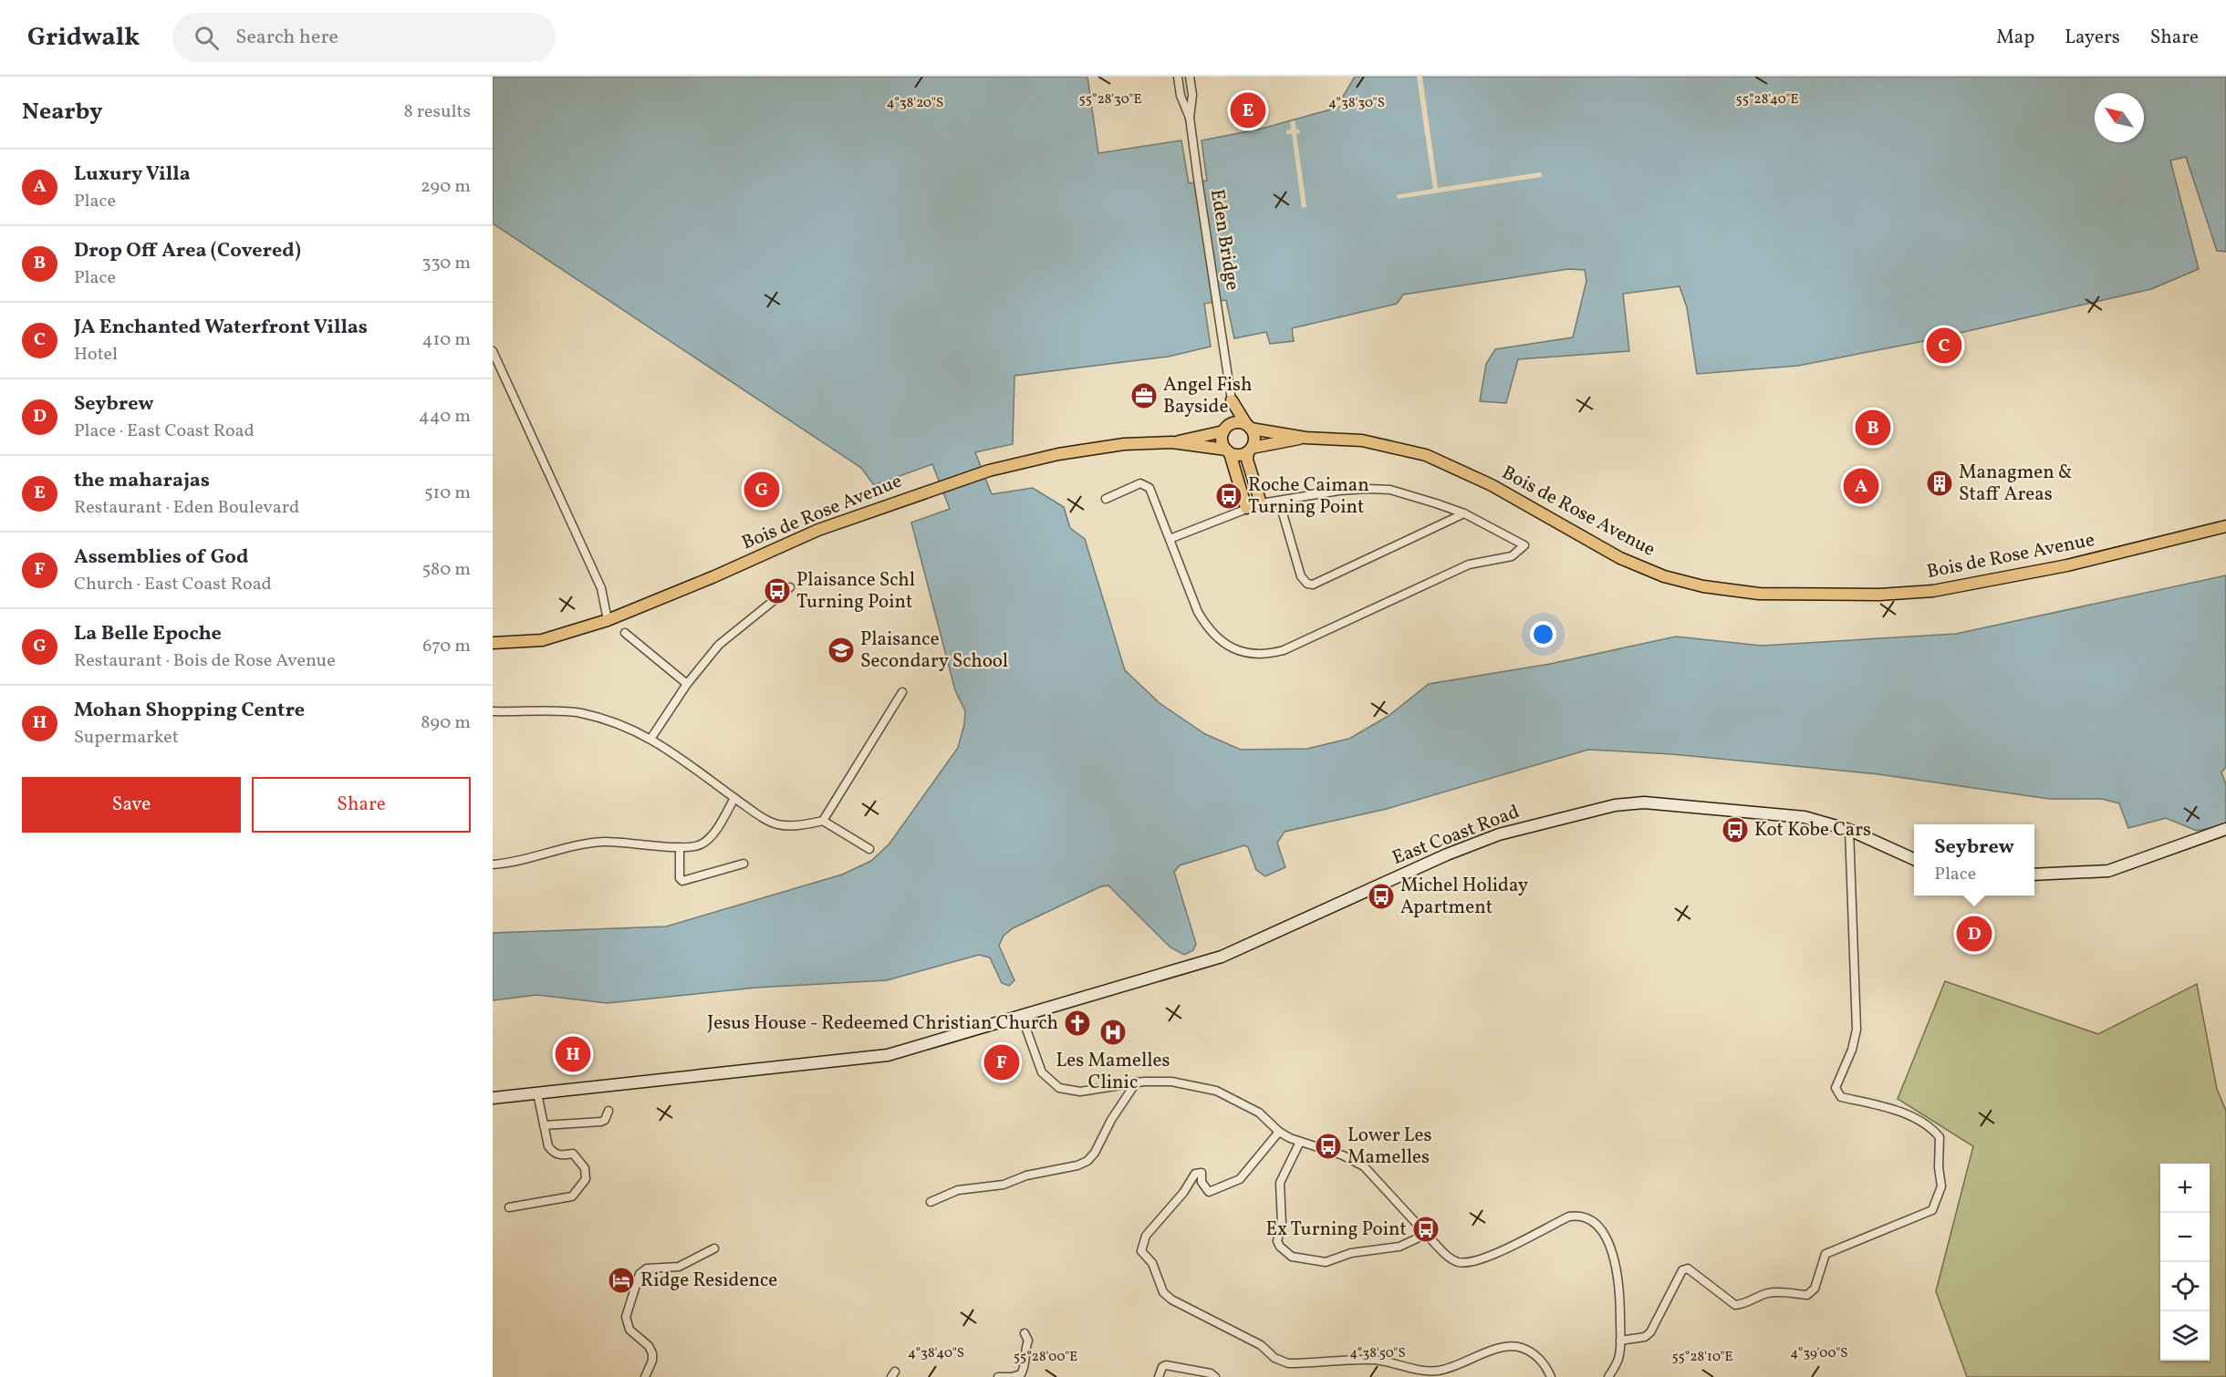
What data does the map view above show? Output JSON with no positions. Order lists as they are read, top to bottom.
{
  "streets": {
    "main road": ["Bois de Rose Avenue", "East Coast Road"],
    "street": ["Eden Bridge"]
  },
  "places": {
    "office": ["Angel Fish Bayside"],
    "building": ["Managmen & Staff Areas"],
    "bus stop": [
      "Roche Caiman Turning Point",
      "Plaisance Schl Turning Point",
      "Kot Kobe Cars",
      "Michel Holiday Apartment",
      "Lower Les Mamelles",
      "Ex Turning Point"
    ],
    "school or university": ["Plaisance Secondary School"],
    "church": ["Jesus House - Redeemed Christian Church"],
    "hospital": ["Les Mamelles Clinic"],
    "hotel": ["Ridge Residence"]
  },
  "north": "top left",
  "page": {
    "header": "Gridwalk",
    "search": "Search here",
    "nav": ["Map", "Layers", "Share"],
    "heading": ["Nearby", "8 results"],
    "pins": [
      "E",
      "C",
      "B",
      "A",
      "G",
      "D",
      "H",
      "F"
    ],
    "list": [
      {
        "mark": "A",
        "name": "Luxury Villa",
        "note": "Place",
        "value": "290 m"
      },
      {
        "mark": "B",
        "name": "Drop Off Area (Covered)",
        "note": "Place",
        "value": "330 m"
      },
      {
        "mark": "C",
        "name": "JA Enchanted Waterfront Villas",
        "note": "Hotel",
        "value": "410 m"
      },
      {
        "mark": "D",
        "name": "Seybrew",
        "note": "Place · East Coast Road",
        "value": "440 m"
      },
      {
        "mark": "E",
        "name": "the maharajas",
        "note": "Restaurant · Eden Boulevard",
        "value": "510 m"
      },
      {
        "mark": "F",
        "name": "Assemblies of God",
        "note": "Church · East Coast Road",
        "value": "580 m"
      },
      {
        "mark": "G",
        "name": "La Belle Epoche",
        "note": "Restaurant · Bois de Rose Avenue",
        "value": "670 m"
      },
      {
        "mark": "H",
        "name": "Mohan Shopping Centre",
        "note": "Supermarket",
        "value": "890 m"
      }
    ],
    "buttons": ["Save", "Share"],
    "popup": ["Seybrew", "Place"],
    "map_buttons": ["+", "−"]
  },
  "coordinates": [
    "55°28'30\"E",
    "55°28'40\"E",
    "4°38'20\"S",
    "4°38'30\"S",
    "4°38'40\"S",
    "4°38'50\"S",
    "4°39'00\"S",
    "55°28'00\"E",
    "55°28'10\"E"
  ]
}
